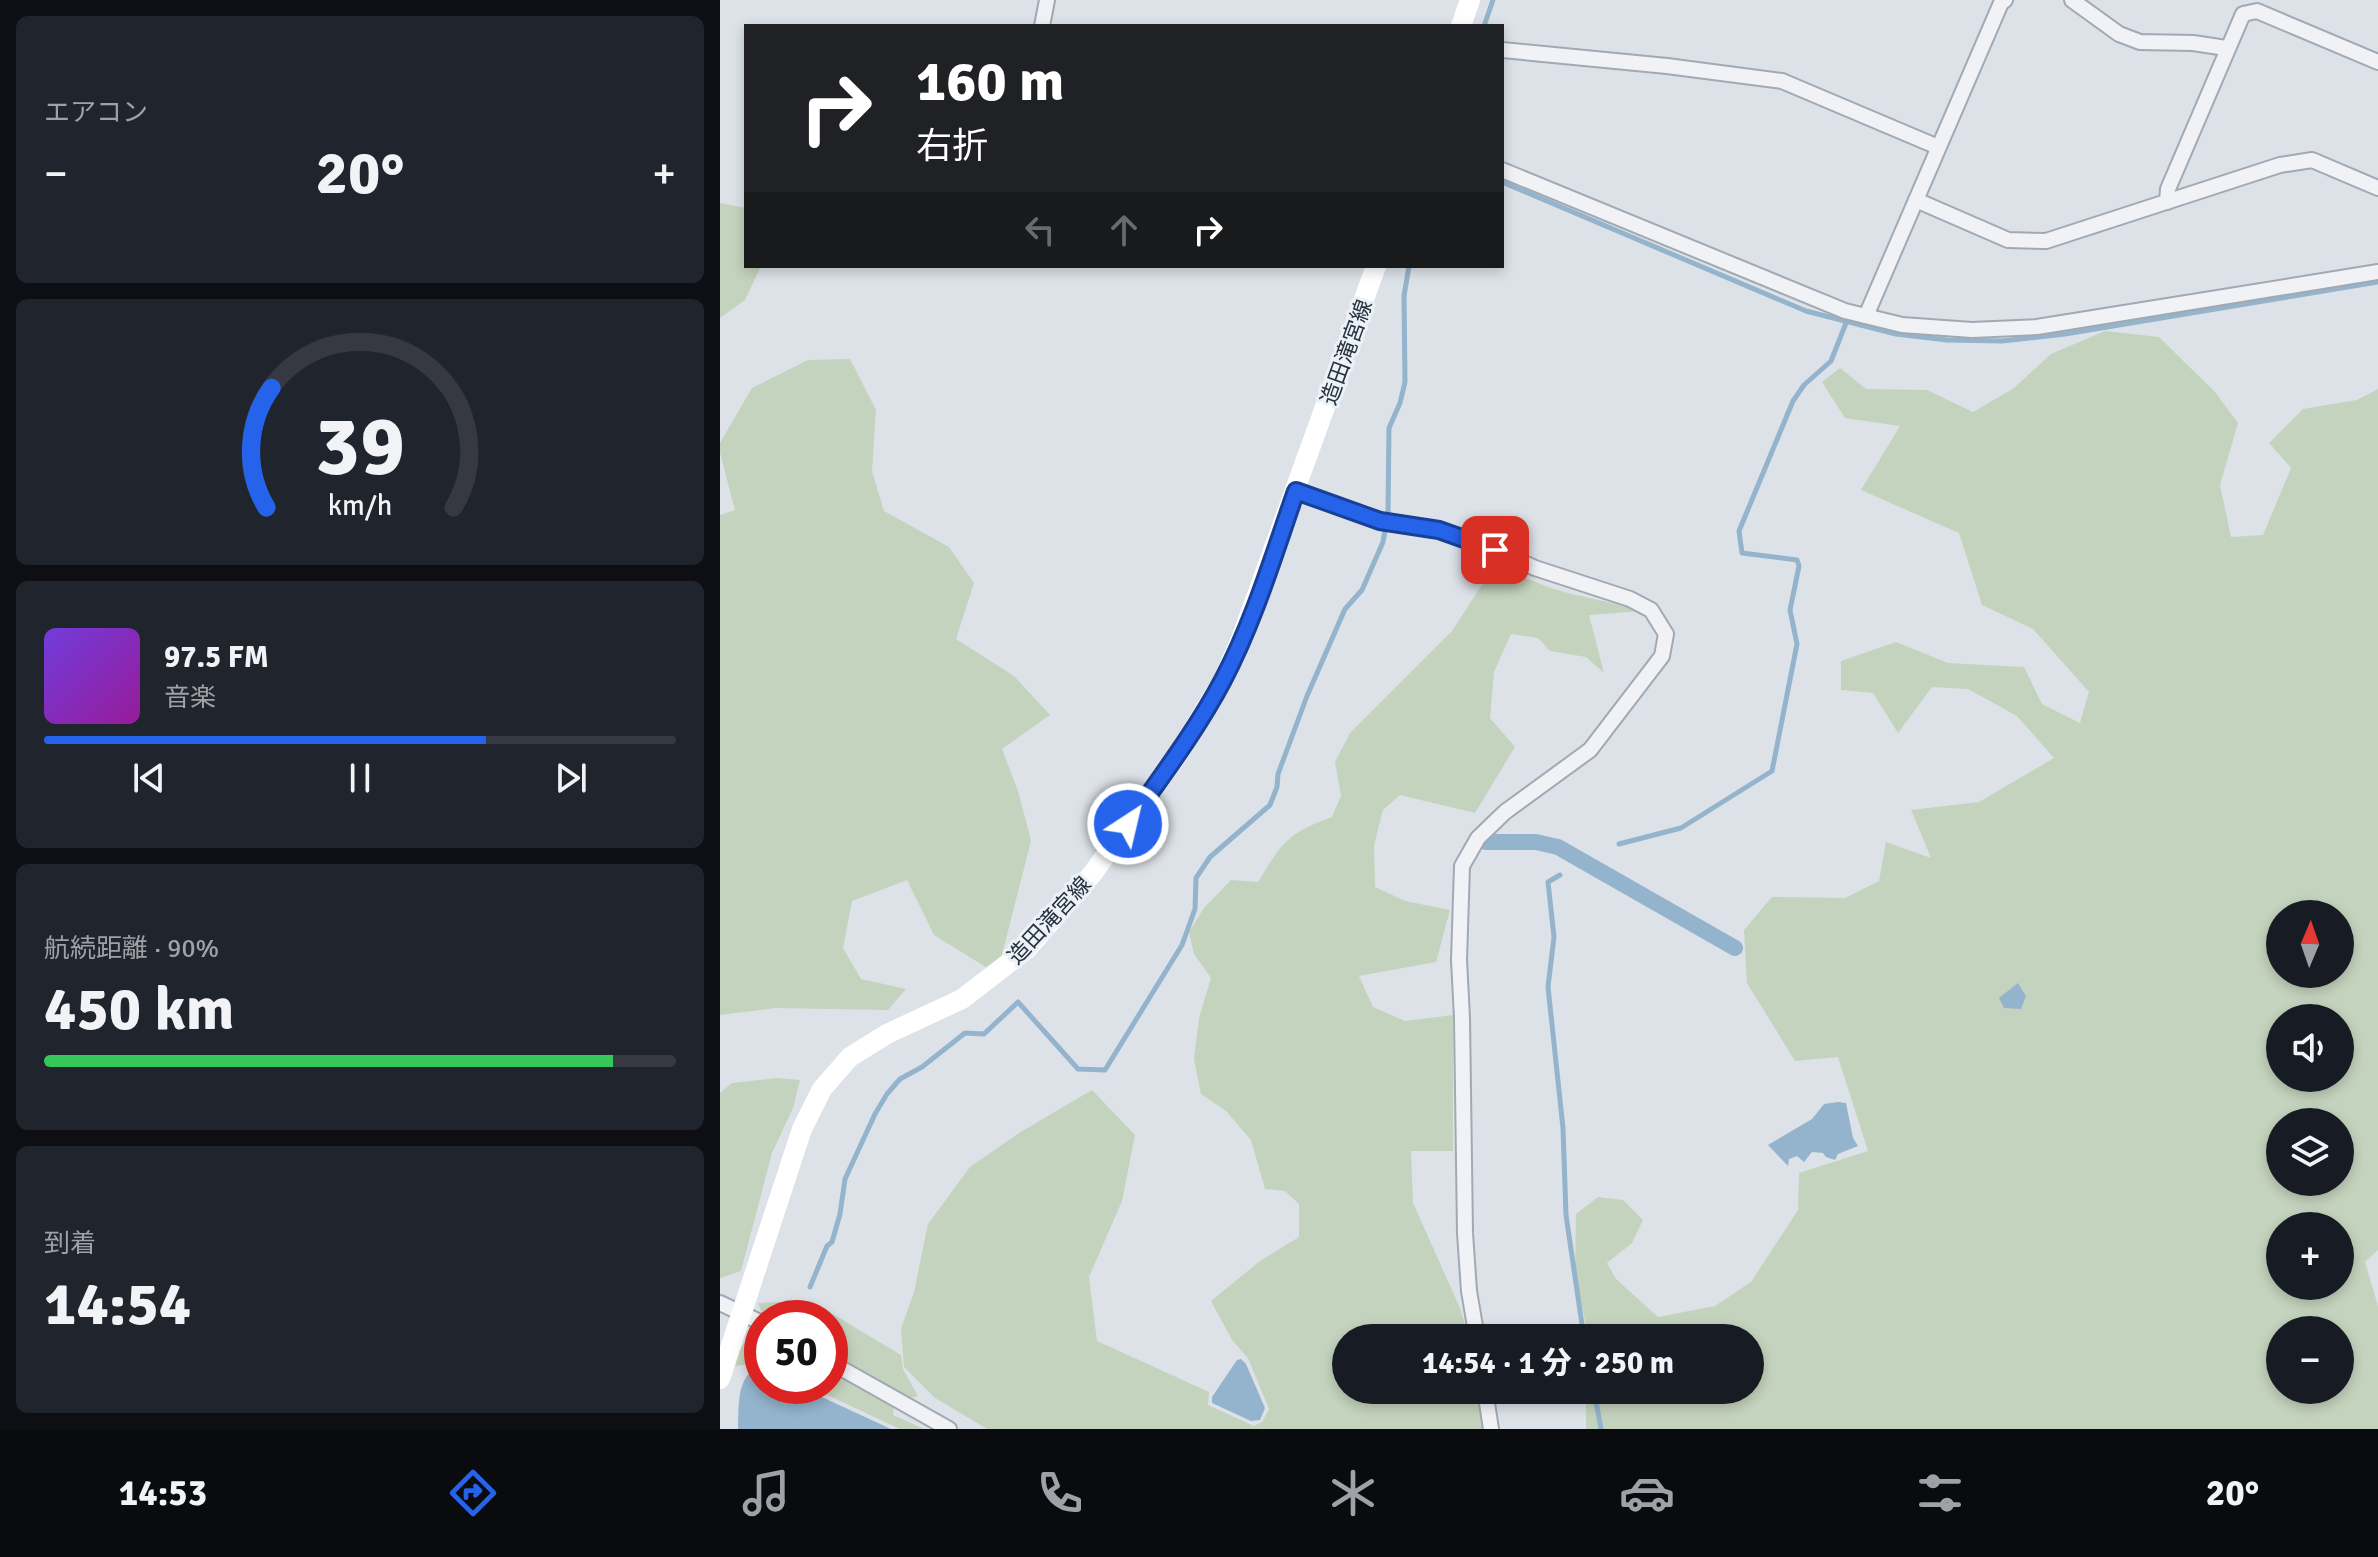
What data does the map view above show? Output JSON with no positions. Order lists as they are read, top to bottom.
{
  "streets": {
    "main road": ["造田滝宮線"]
  },
  "north": "top",
  "page": {
    "tile": [
      "エアコン",
      ["航続距離 · 90%", "450 km"],
      ["到着", "14:54"]
    ],
    "turn": ["160 m", "右折"],
    "heat": ["−", "20°", "+"],
    "song": ["97.5 FM", "音楽"],
    "map_buttons": ["+", "−"],
    "limit": "50",
    "trip": "14:54 · 1 分 · 250 m",
    "tabs": ["14:53", "20°"],
    "gauge": ["39", "km/h"]
  }
}
